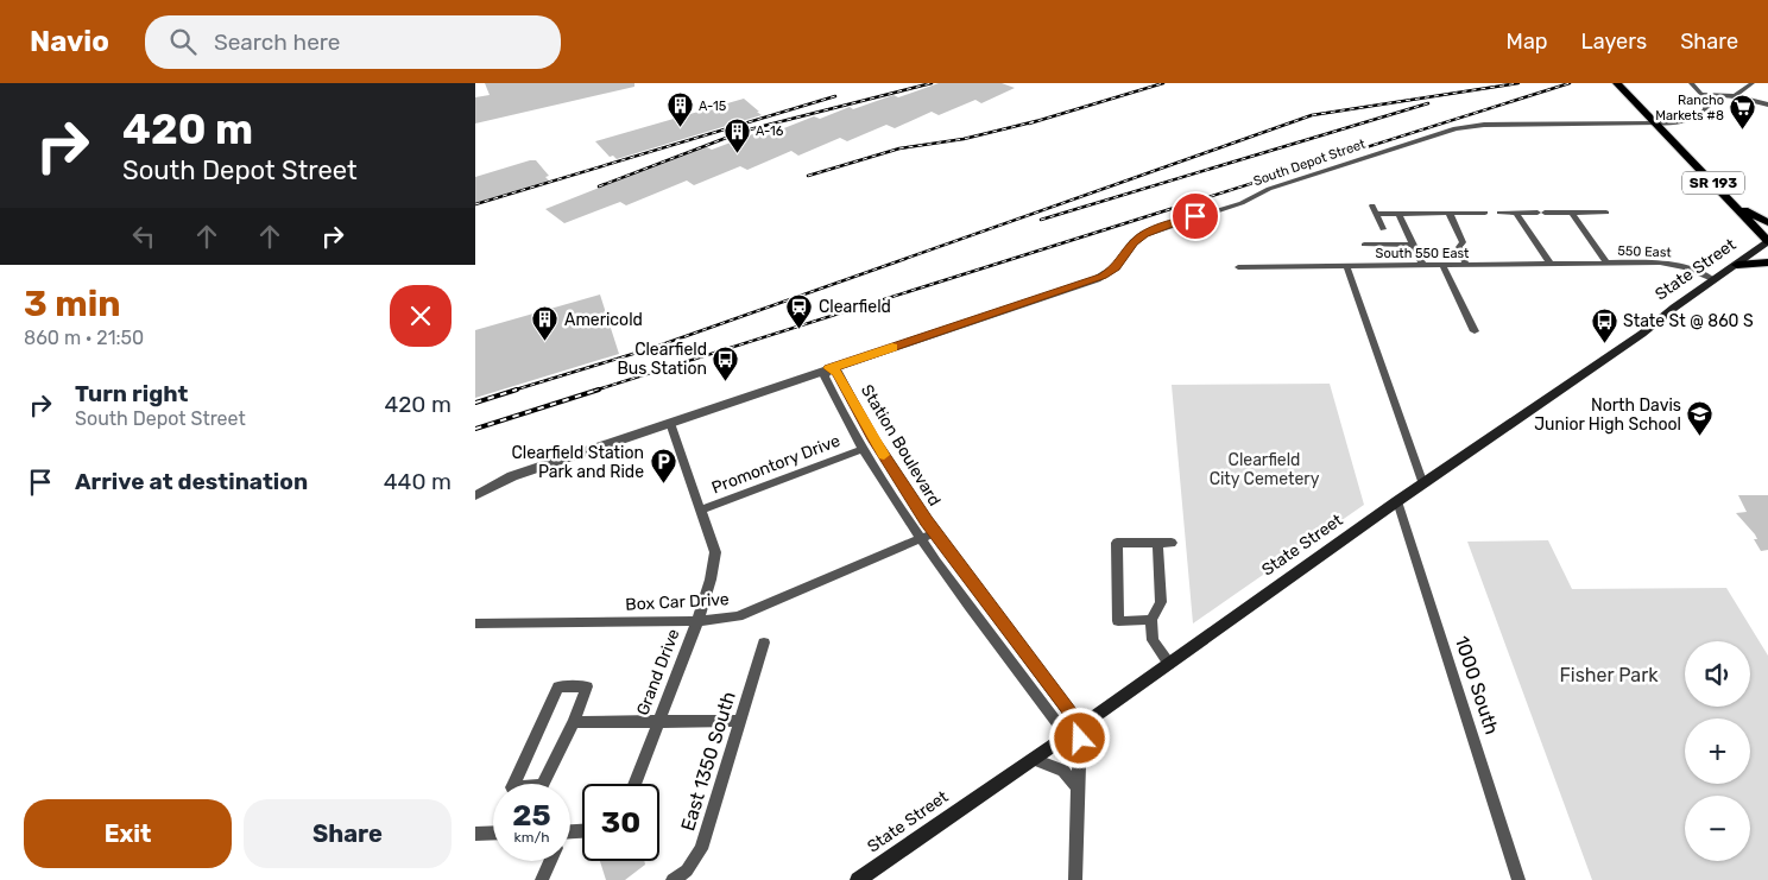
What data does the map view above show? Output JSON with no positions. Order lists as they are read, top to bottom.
{
  "streets": {
    "main road": ["SR 193", "State Street"],
    "street": [
      "South Depot Street",
      "550 East",
      "South 550 East",
      "Station Boulevard",
      "Promontory Drive",
      "Box Car Drive",
      "Grand Drive",
      "1000 South",
      "East 1350 South"
    ]
  },
  "crossings": [
    ["South Depot Street", "SR 193"],
    ["South Depot Street", "Station Boulevard"],
    ["South Depot Street", "Grand Drive"],
    ["SR 193", "State Street"],
    ["550 East", "South 550 East"],
    ["550 East", "State Street"],
    ["State Street", "Station Boulevard"],
    ["State Street", "1000 South"],
    ["Station Boulevard", "Promontory Drive"],
    ["Station Boulevard", "Box Car Drive"],
    ["Promontory Drive", "Grand Drive"],
    ["Box Car Drive", "Grand Drive"]
  ],
  "parks": ["Clearfield City Cemetery", "Fisher Park"],
  "places": {
    "building": ["A-15", "A-16", "Americold"],
    "supermarket": ["Rancho Markets #8"],
    "station": ["Clearfield"],
    "bus stop": ["State St @ 860 S", "Clearfield Bus Station"],
    "school or university": ["North Davis Junior High School"],
    "parking": ["Clearfield Station Park and Ride"]
  },
  "page": {
    "header": "Navio",
    "search": "Search here",
    "nav": ["Map", "Layers", "Share"],
    "turn": ["420 m", "South Depot Street"],
    "heading": ["3 min", "860 m · 21:50"],
    "list": [
      {
        "name": "Turn right",
        "note": "South Depot Street",
        "value": "420 m"
      },
      {
        "name": "Arrive at destination",
        "value": "440 m"
      }
    ],
    "map_buttons": ["+", "−"],
    "speed": "25 km/h",
    "limit": "30",
    "buttons": ["Exit", "Share"]
  }
}
